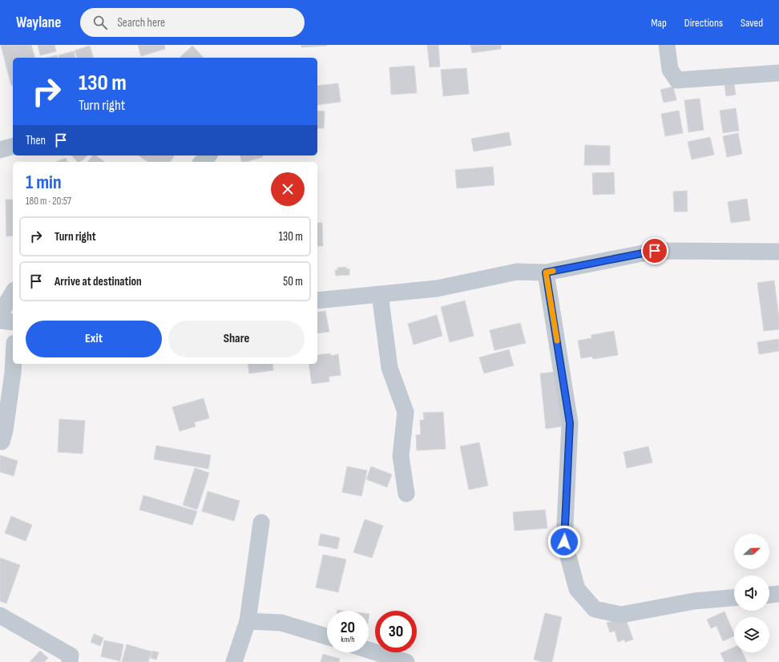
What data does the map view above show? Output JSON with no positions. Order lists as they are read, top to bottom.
{
  "north": "right",
  "page": {
    "header": "Waylane",
    "search": "Search here",
    "nav": ["Map", "Directions", "Saved"],
    "turn": ["130 m", "Turn right"],
    "then": "Then",
    "heading": ["1 min", "180 m · 20:57"],
    "list": [
      {
        "name": "Turn right",
        "value": "130 m"
      },
      {
        "name": "Arrive at destination",
        "value": "50 m"
      }
    ],
    "buttons": ["Exit", "Share"],
    "speed": "20 km/h",
    "limit": "30"
  }
}
